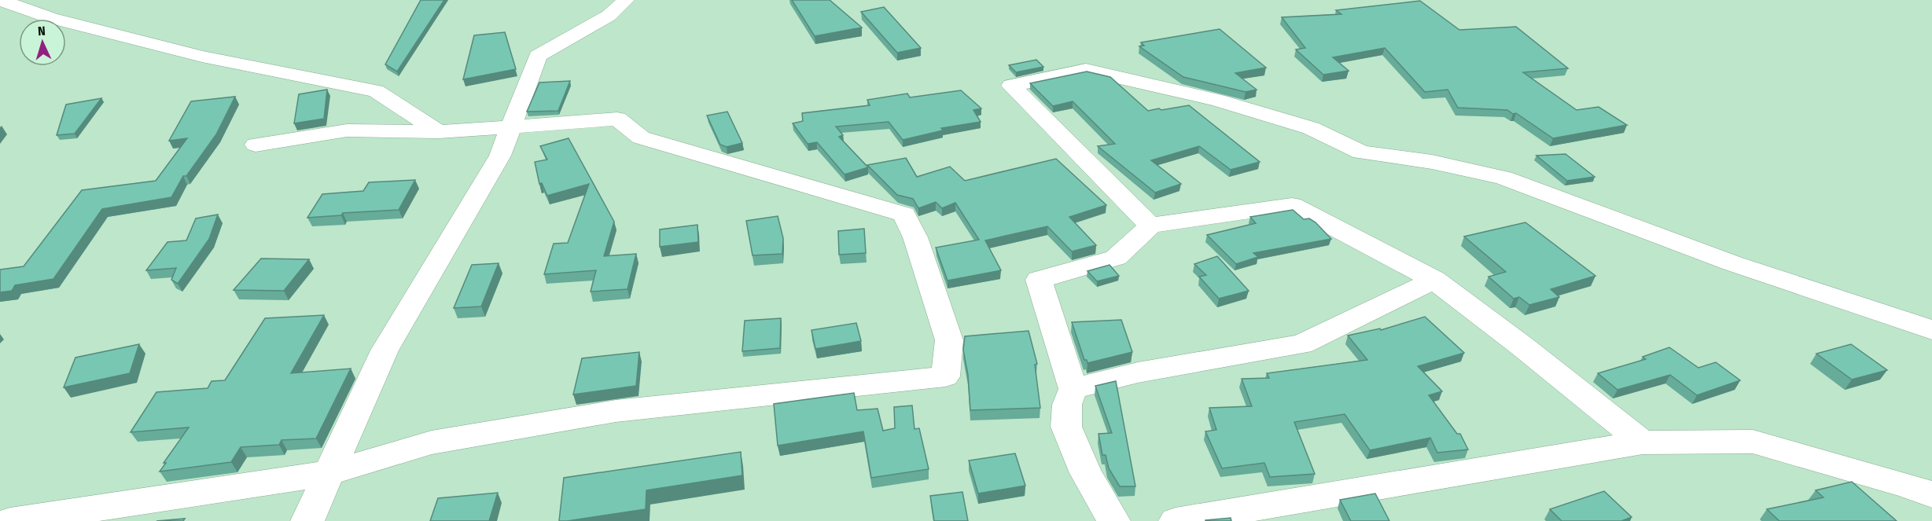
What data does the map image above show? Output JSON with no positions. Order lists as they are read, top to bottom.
{
  "north": "top"
}
